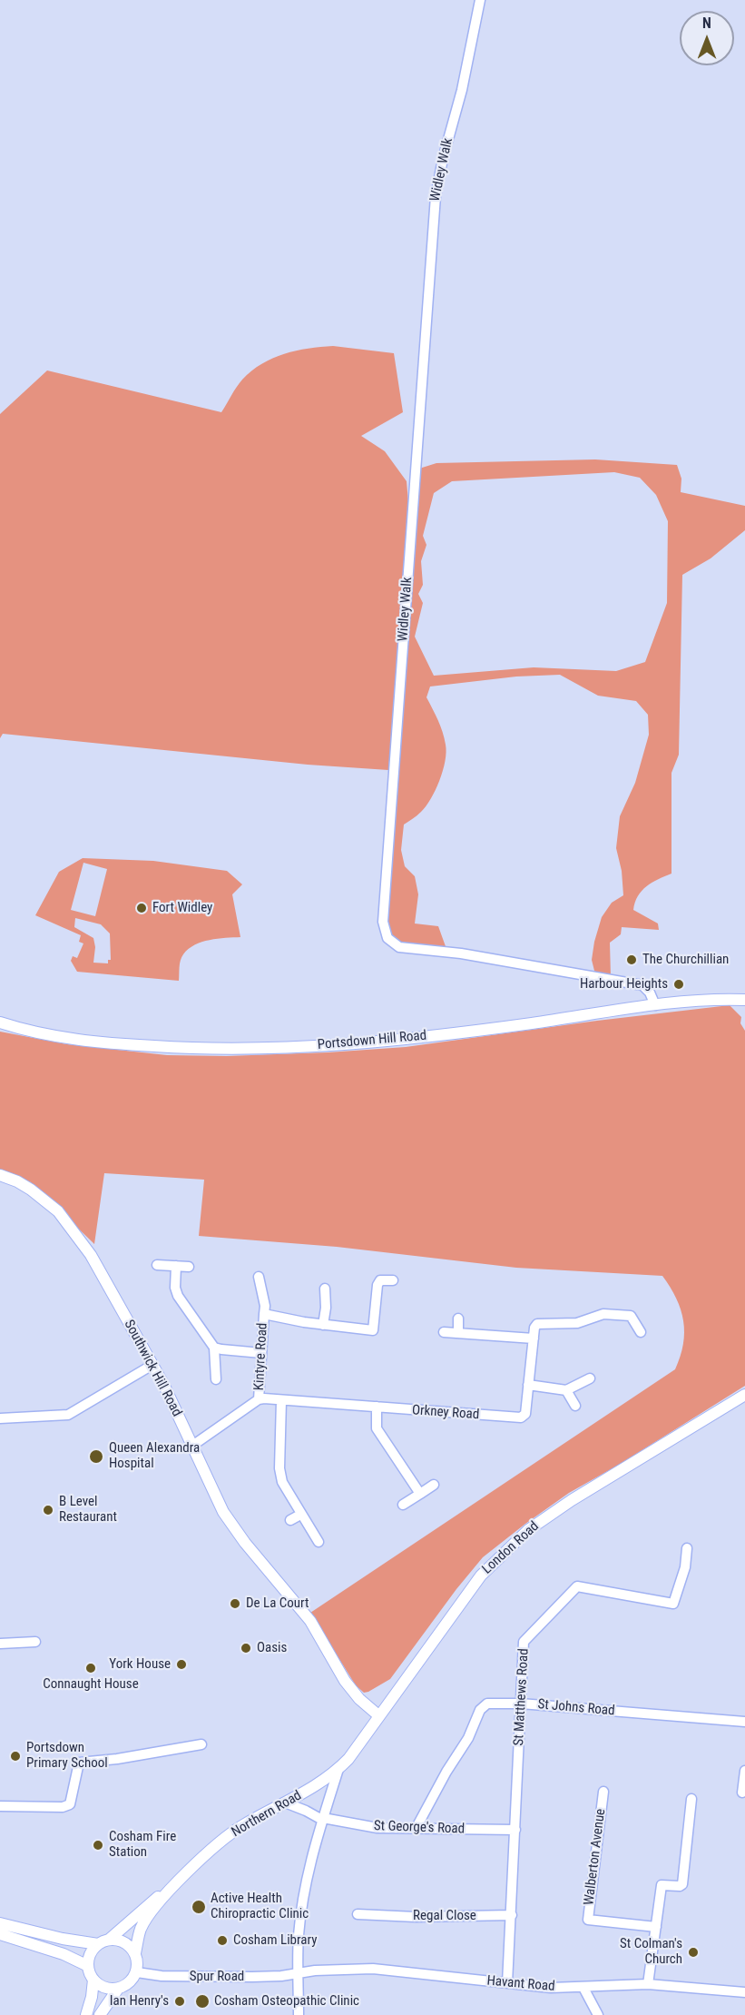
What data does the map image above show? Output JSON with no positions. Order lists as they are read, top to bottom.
{
  "streets": {
    "main road": [
      "Portsdown Hill Road",
      "Southwick Hill Road",
      "London Road",
      "Northern Road"
    ],
    "street": [
      "Widley Walk",
      "Kintyre Road",
      "Orkney Road",
      "St Matthews Road",
      "St Johns Road",
      "St George's Road",
      "Walberton Avenue",
      "Regal Close",
      "Spur Road",
      "Havant Road"
    ]
  },
  "crossings": [
    ["Widley Walk", "Portsdown Hill Road"],
    ["Kintyre Road", "Orkney Road"],
    ["Southwick Hill Road", "London Road"],
    ["London Road", "Northern Road"],
    ["St Matthews Road", "St Johns Road"],
    ["St Matthews Road", "St George's Road"],
    ["St Matthews Road", "Regal Close"],
    ["St Matthews Road", "Havant Road"],
    ["St Johns Road", "St George's Road"],
    ["Northern Road", "St George's Road"],
    ["Northern Road", "Spur Road"],
    ["Spur Road", "Havant Road"]
  ],
  "places": [
    "Fort Widley",
    "The Churchillian",
    "Harbour Heights",
    "Queen Alexandra Hospital",
    "B Level Restaurant",
    "De La Court",
    "Oasis",
    "York House",
    "Connaught House",
    "Portsdown Primary School",
    "Cosham Fire Station",
    "Active Health Chiropractic Clinic",
    "Cosham Library",
    "St Colman's Church",
    "Ian Henry's",
    "Cosham Osteopathic Clinic"
  ],
  "north": "top"
}
